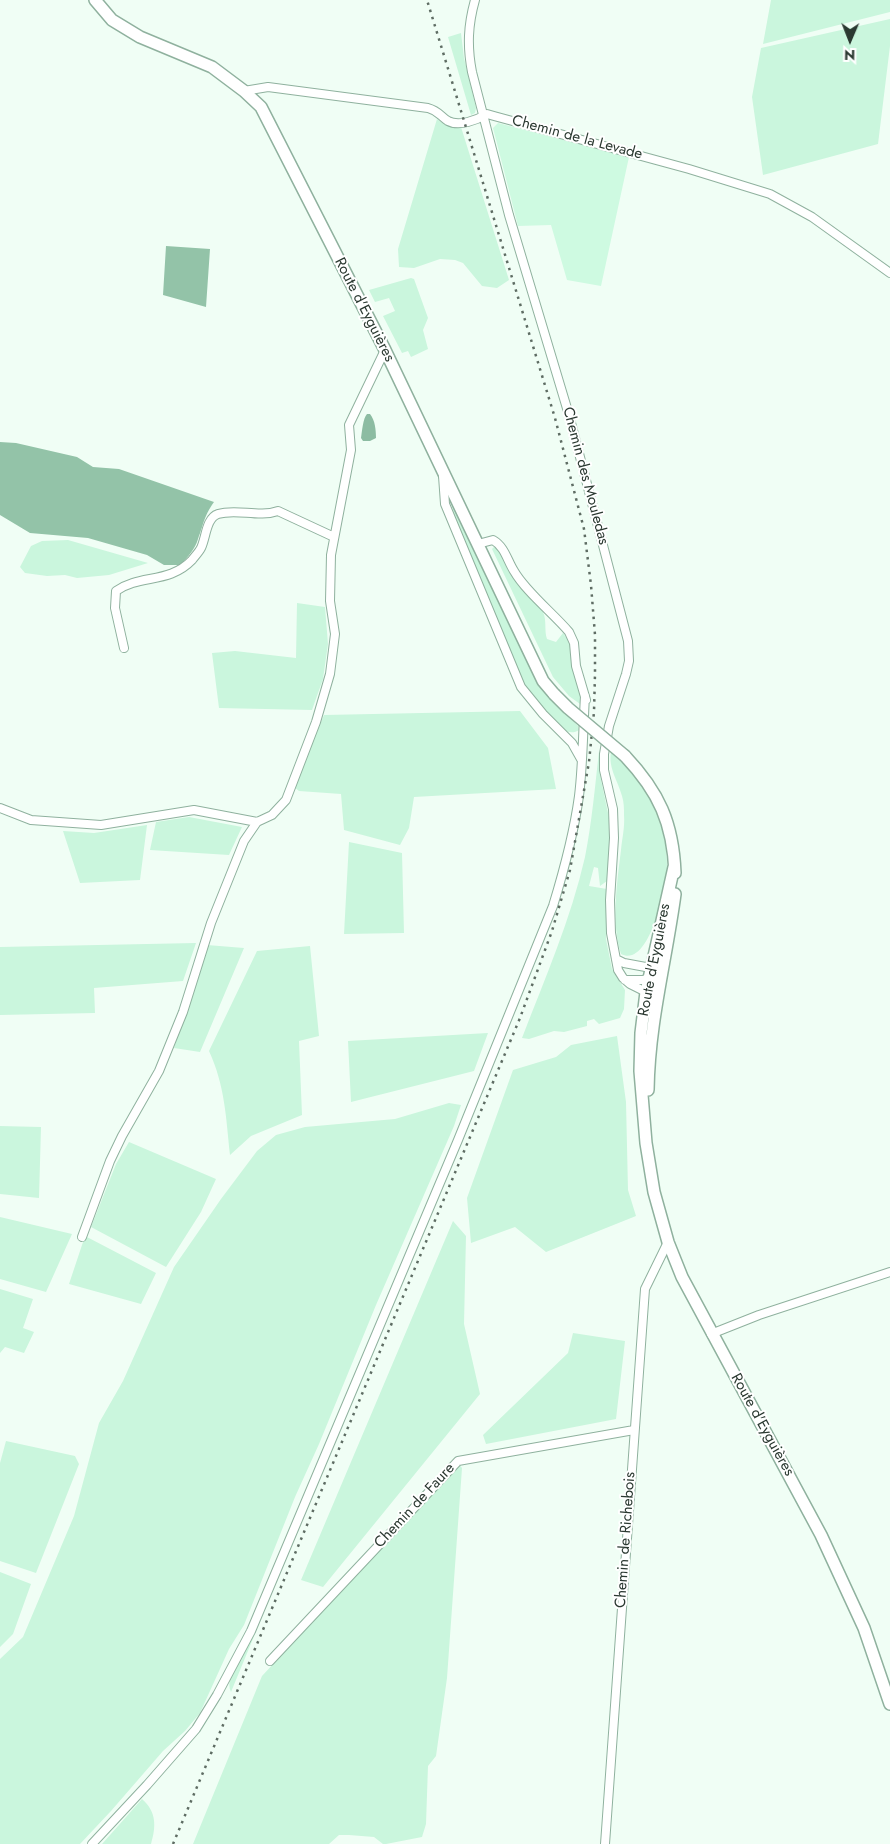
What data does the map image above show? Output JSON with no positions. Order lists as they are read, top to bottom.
{
  "streets": {
    "main road": ["Route d'Eyguières"],
    "street": [
      "Chemin de la Levade",
      "Chemin des Mouledas",
      "Chemin de Faure",
      "Chemin de Richebois"
    ]
  },
  "crossings": [
    ["Chemin de la Levade", "Route d'Eyguières"],
    ["Chemin de la Levade", "Chemin des Mouledas"],
    ["Route d'Eyguières", "Chemin de Richebois"],
    ["Chemin de Faure", "Chemin de Richebois"]
  ],
  "north": "bottom"
}
